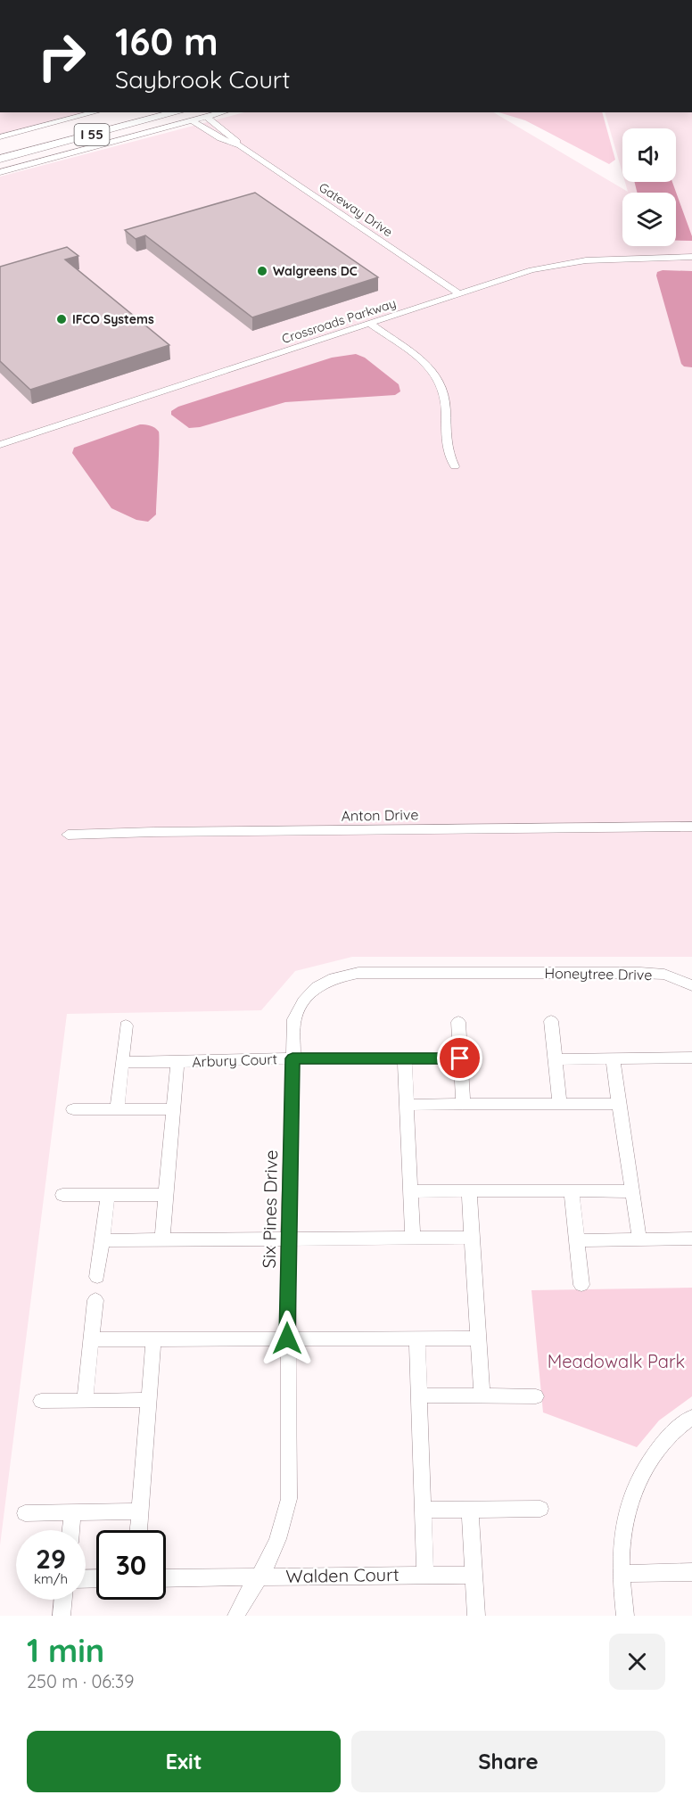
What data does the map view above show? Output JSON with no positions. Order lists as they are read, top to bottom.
{
  "streets": {
    "highway": ["I 55"],
    "street": [
      "Gateway Drive",
      "Crossroads Parkway",
      "Anton Drive",
      "Honeytree Drive",
      "Arbury Court",
      "Six Pines Drive",
      "Walden Court"
    ]
  },
  "crossings": [
    ["Gateway Drive", "Crossroads Parkway"],
    ["Honeytree Drive", "Six Pines Drive"],
    ["Arbury Court", "Six Pines Drive"],
    ["Six Pines Drive", "Walden Court"]
  ],
  "parks": ["Meadowalk Park"],
  "places": ["Walgreens DC", "IFCO Systems"],
  "page": {
    "turn": ["160 m", "Saybrook Court"],
    "speed": "29 km/h",
    "limit": "30",
    "heading": ["1 min", "250 m · 06:39"],
    "buttons": ["Exit", "Share"]
  }
}
